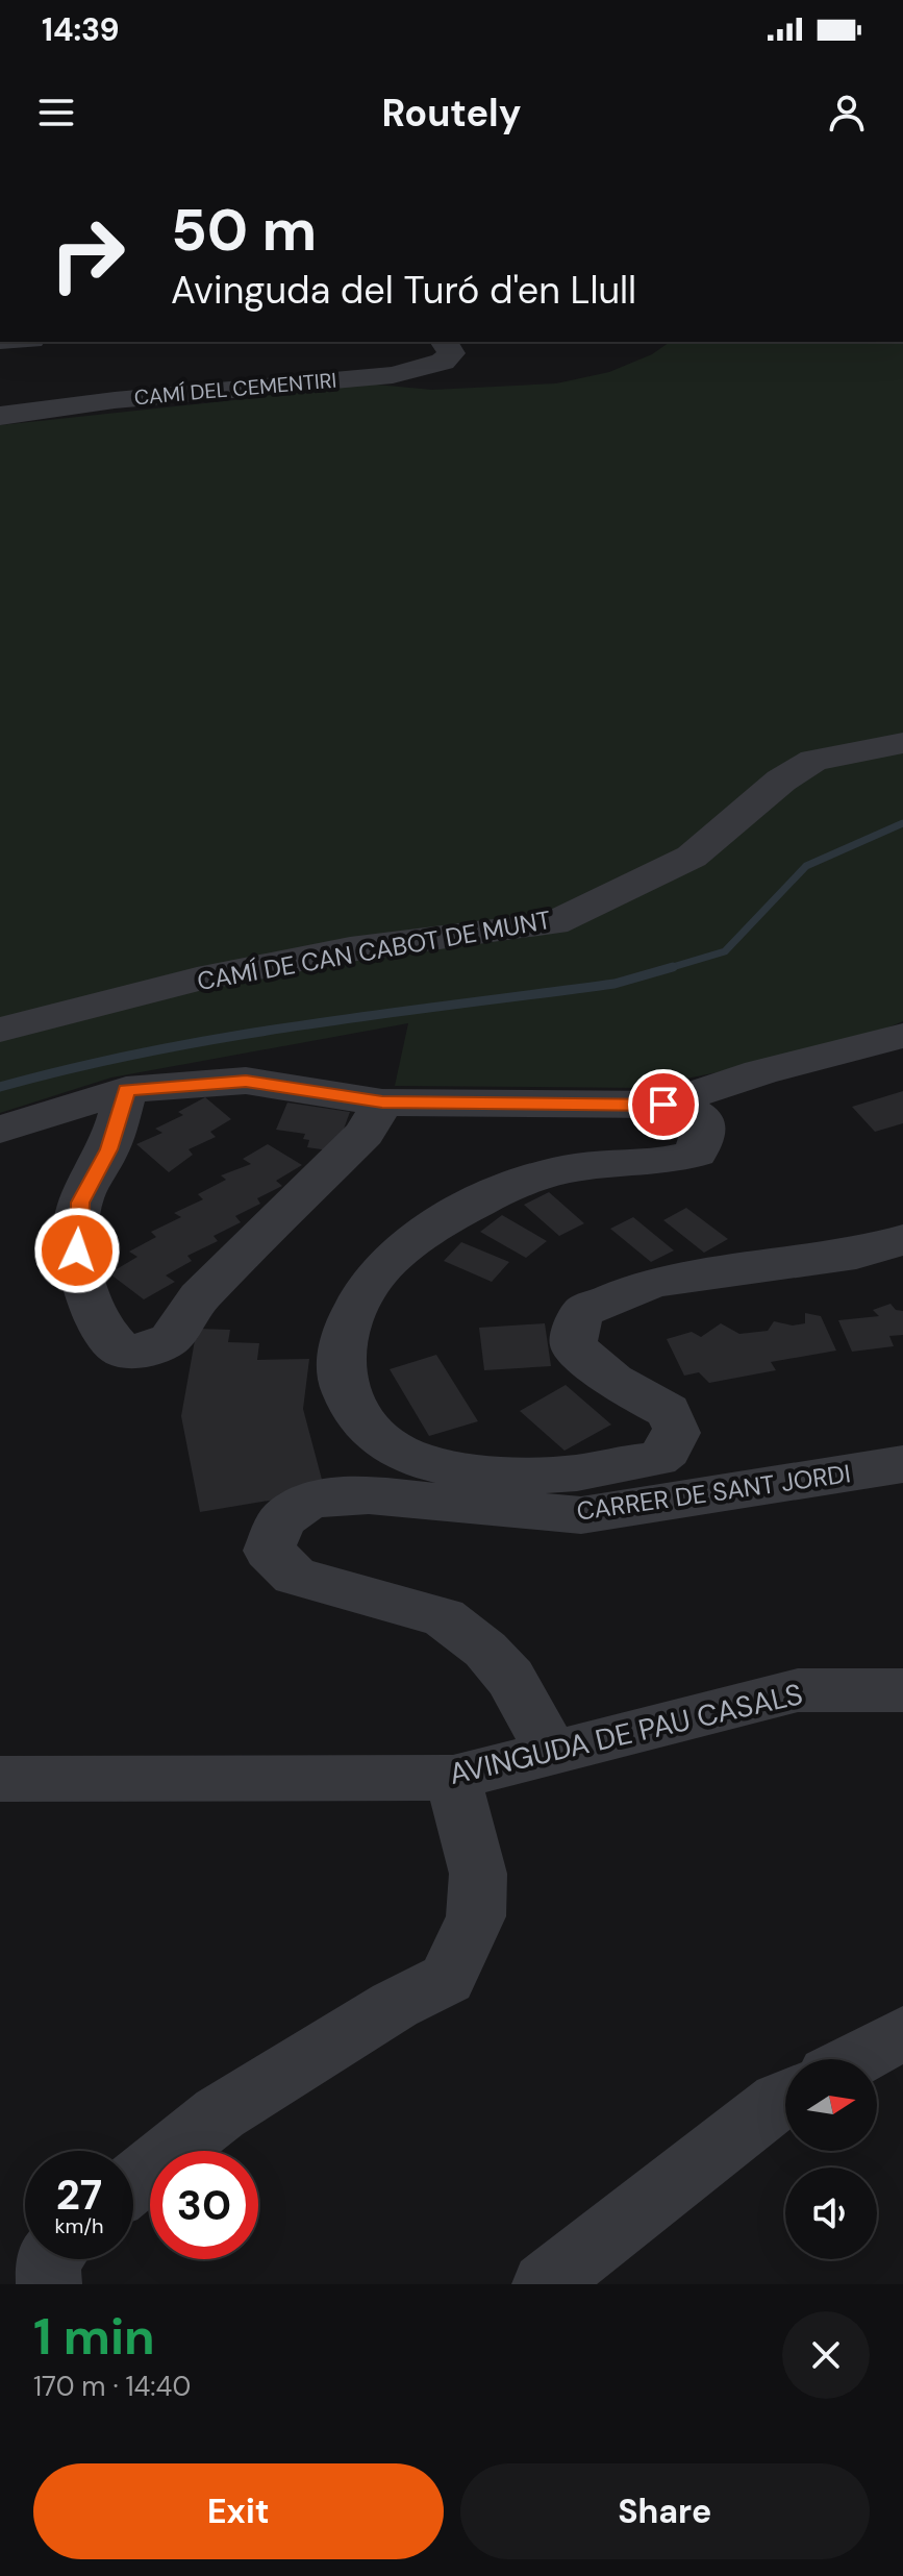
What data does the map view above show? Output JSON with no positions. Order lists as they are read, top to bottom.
{
  "streets": {
    "street": [
      "CAMÍ DEL CEMENTIRI",
      "CAMÍ DE CAN CABOT DE MUNT",
      "CARRER DE SANT JORDI",
      "AVINGUDA DE PAU CASALS"
    ]
  },
  "crossings": [
    ["CARRER DE SANT JORDI", "AVINGUDA DE PAU CASALS"]
  ],
  "north": "right",
  "page": {
    "status": "14:39",
    "header": "Routely",
    "turn": ["50 m", "Avinguda del Turó d'en Llull"],
    "speed": "27 km/h",
    "limit": "30",
    "heading": ["1 min", "170 m · 14:40"],
    "buttons": ["Exit", "Share"]
  }
}
